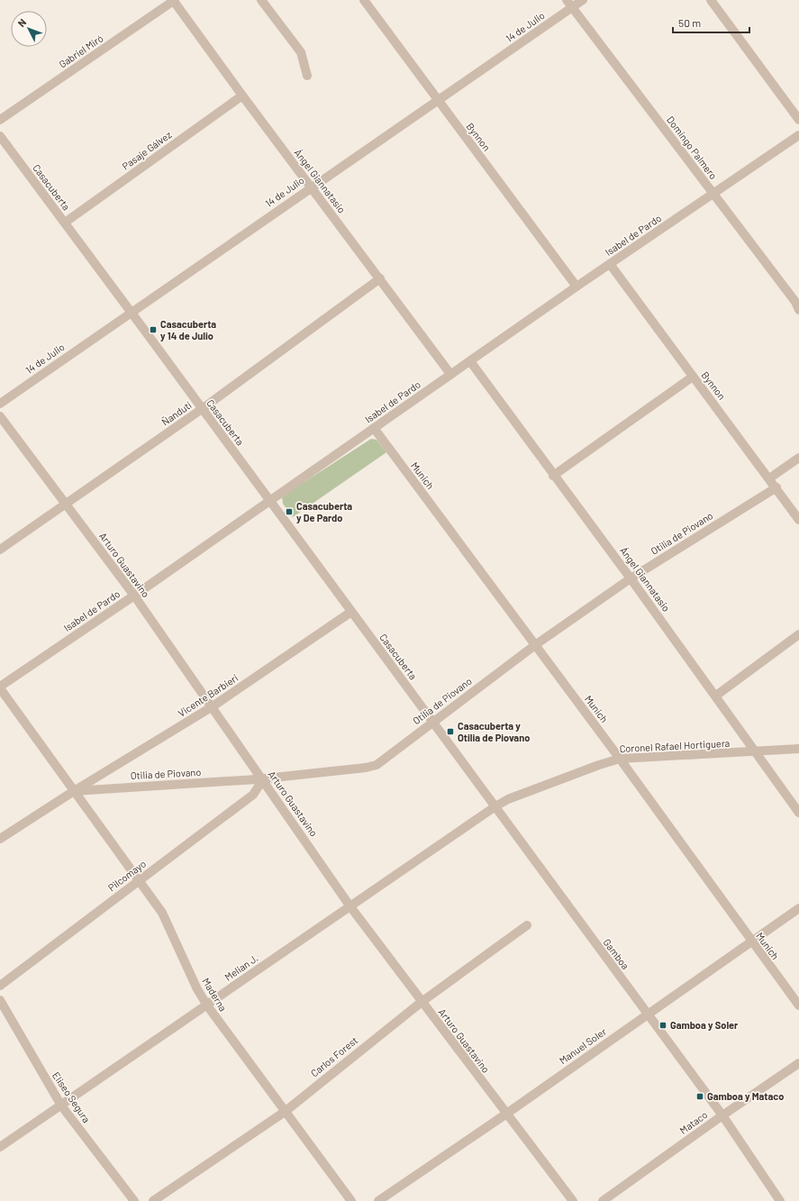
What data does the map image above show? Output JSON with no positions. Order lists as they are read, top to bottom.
{
  "streets": {
    "street": [
      "14 de Julio",
      "Gabriel Miró",
      "Bynnon",
      "Domingo Palmero",
      "Pasaje Gálvez",
      "Ángel Giannatasio",
      "Casacuberta",
      "Isabel de Pardo",
      "Ñandutí",
      "Munich",
      "Otilia de Piovano",
      "Arturo Guastavino",
      "Vicente Barbieri",
      "Coronel Rafael Hortiguera",
      "Pilcomayo",
      "Gamboa",
      "Melian J.",
      "Maderna",
      "Manuel Soler",
      "Carlos Forest",
      "Eliseo Segura",
      "Mataco"
    ]
  },
  "crossings": [
    ["14 de Julio", "Bynnon"],
    ["14 de Julio", "Domingo Palmero"],
    ["14 de Julio", "Ángel Giannatasio"],
    ["14 de Julio", "Casacuberta"],
    ["Gabriel Miró", "Ángel Giannatasio"],
    ["Bynnon", "Isabel de Pardo"],
    ["Bynnon", "Otilia de Piovano"],
    ["Domingo Palmero", "Isabel de Pardo"],
    ["Pasaje Gálvez", "Ángel Giannatasio"],
    ["Pasaje Gálvez", "Casacuberta"],
    ["Ángel Giannatasio", "Isabel de Pardo"],
    ["Ángel Giannatasio", "Ñandutí"],
    ["Ángel Giannatasio", "Otilia de Piovano"],
    ["Ángel Giannatasio", "Coronel Rafael Hortiguera"],
    ["Casacuberta", "Isabel de Pardo"],
    ["Casacuberta", "Ñandutí"],
    ["Casacuberta", "Otilia de Piovano"],
    ["Casacuberta", "Vicente Barbieri"],
    ["Casacuberta", "Gamboa"],
    ["Isabel de Pardo", "Munich"],
    ["Isabel de Pardo", "Arturo Guastavino"],
    ["Isabel de Pardo", "Maderna"],
    ["Ñandutí", "Arturo Guastavino"],
    ["Munich", "Otilia de Piovano"],
    ["Munich", "Coronel Rafael Hortiguera"],
    ["Munich", "Manuel Soler"],
    ["Otilia de Piovano", "Arturo Guastavino"],
    ["Otilia de Piovano", "Vicente Barbieri"],
    ["Otilia de Piovano", "Pilcomayo"],
    ["Otilia de Piovano", "Gamboa"],
    ["Otilia de Piovano", "Maderna"],
    ["Arturo Guastavino", "Vicente Barbieri"],
    ["Arturo Guastavino", "Pilcomayo"],
    ["Arturo Guastavino", "Melian J."],
    ["Arturo Guastavino", "Manuel Soler"],
    ["Arturo Guastavino", "Carlos Forest"],
    ["Vicente Barbieri", "Maderna"],
    ["Coronel Rafael Hortiguera", "Gamboa"],
    ["Coronel Rafael Hortiguera", "Melian J."],
    ["Pilcomayo", "Maderna"],
    ["Gamboa", "Melian J."],
    ["Gamboa", "Manuel Soler"],
    ["Gamboa", "Mataco"],
    ["Melian J.", "Maderna"],
    ["Melian J.", "Eliseo Segura"],
    ["Maderna", "Carlos Forest"]
  ],
  "places": {
    "transit": [
      "Casacuberta y 14 de Julio",
      "Casacuberta y De Pardo",
      "Casacuberta y Otilia de Piovano",
      "Gamboa y Soler",
      "Gamboa y Mataco"
    ]
  },
  "scale_bar": "50 m",
  "north": "top left"
}
